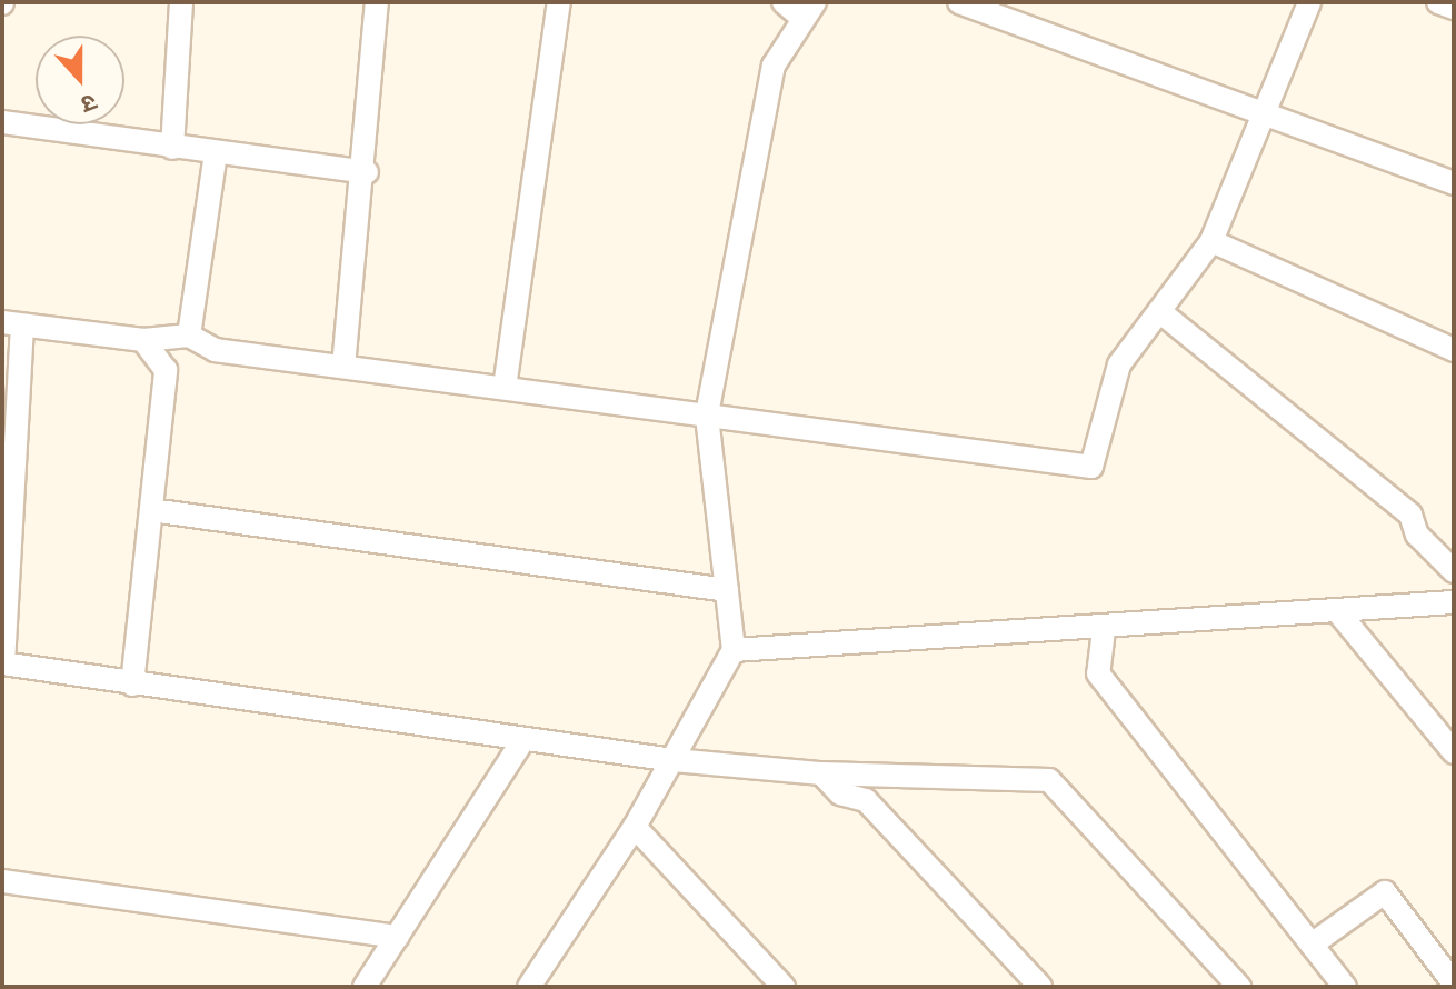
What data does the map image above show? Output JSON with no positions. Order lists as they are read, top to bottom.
{
  "north": "bottom"
}
